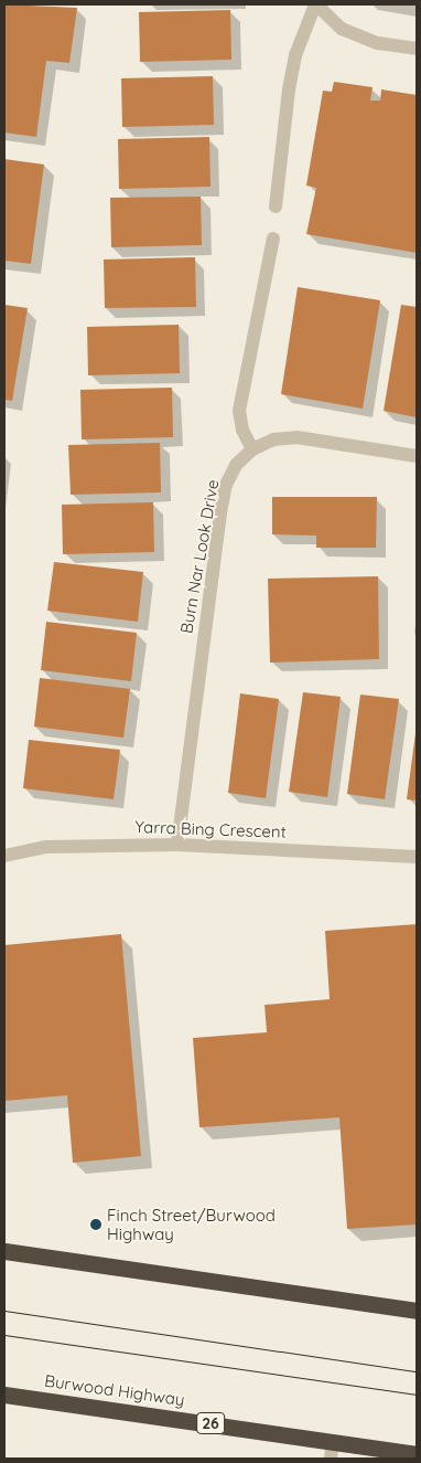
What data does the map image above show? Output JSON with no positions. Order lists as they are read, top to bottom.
{
  "streets": {
    "highway": ["Burwood Highway", "26"],
    "street": ["Burn Nar Look Drive", "Yarra Bing Crescent"]
  },
  "crossings": [
    ["Burn Nar Look Drive", "Yarra Bing Crescent"]
  ],
  "places": ["Finch Street/Burwood Highway"]
}
